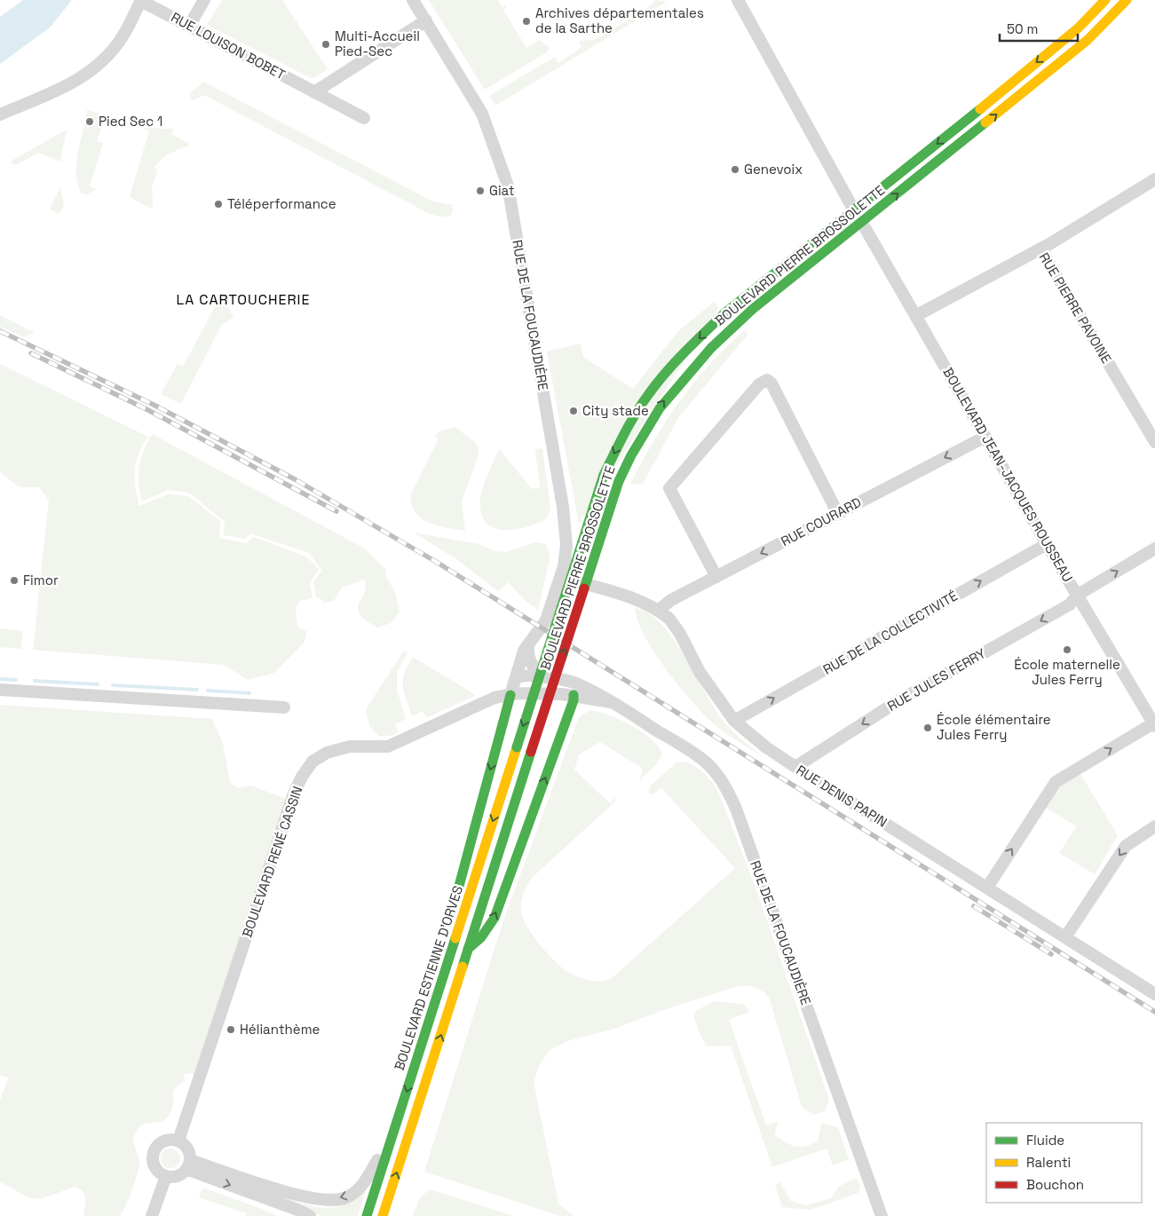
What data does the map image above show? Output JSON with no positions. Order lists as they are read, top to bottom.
{
  "streets": {
    "main road": ["BOULEVARD PIERRE BROSSOLETTE", "BOULEVARD ESTIENNE D'ORVES"],
    "street": [
      "RUE LOUISON BOBET",
      "RUE PIERRE PAVOINE",
      "RUE DE LA FOUCAUDIÈRE",
      "BOULEVARD JEAN-JACQUES ROUSSEAU",
      "RUE COURARD",
      "RUE DE LA COLLECTIVITÉ",
      "RUE JULES FERRY",
      "RUE DENIS PAPIN",
      "BOULEVARD RENÉ CASSIN"
    ]
  },
  "crossings": [
    ["BOULEVARD PIERRE BROSSOLETTE", "BOULEVARD JEAN-JACQUES ROUSSEAU"],
    ["BOULEVARD PIERRE BROSSOLETTE", "BOULEVARD ESTIENNE D'ORVES"],
    ["RUE PIERRE PAVOINE", "BOULEVARD JEAN-JACQUES ROUSSEAU"],
    ["RUE DE LA FOUCAUDIÈRE", "RUE DENIS PAPIN"],
    ["RUE DE LA FOUCAUDIÈRE", "BOULEVARD RENÉ CASSIN"],
    ["BOULEVARD JEAN-JACQUES ROUSSEAU", "RUE COURARD"],
    ["BOULEVARD JEAN-JACQUES ROUSSEAU", "RUE DE LA COLLECTIVITÉ"],
    ["BOULEVARD JEAN-JACQUES ROUSSEAU", "RUE JULES FERRY"],
    ["RUE COURARD", "RUE DENIS PAPIN"],
    ["RUE DE LA COLLECTIVITÉ", "RUE DENIS PAPIN"],
    ["RUE JULES FERRY", "RUE DENIS PAPIN"]
  ],
  "one_way": ["RUE COURARD", "RUE DE LA COLLECTIVITÉ"],
  "districts": ["LA CARTOUCHERIE"],
  "places": [
    "Archives départementales de la Sarthe",
    "Multi-Accueil Pied-Sec",
    "Pied Sec 1",
    "Genevoix",
    "Giat",
    "Téléperformance",
    "City stade",
    "Fimor",
    "École maternelle Jules Ferry",
    "École élémentaire Jules Ferry",
    "Hélianthème"
  ],
  "legend": ["Fluide", "Ralenti", "Bouchon"],
  "scale_bar": "50 m"
}
